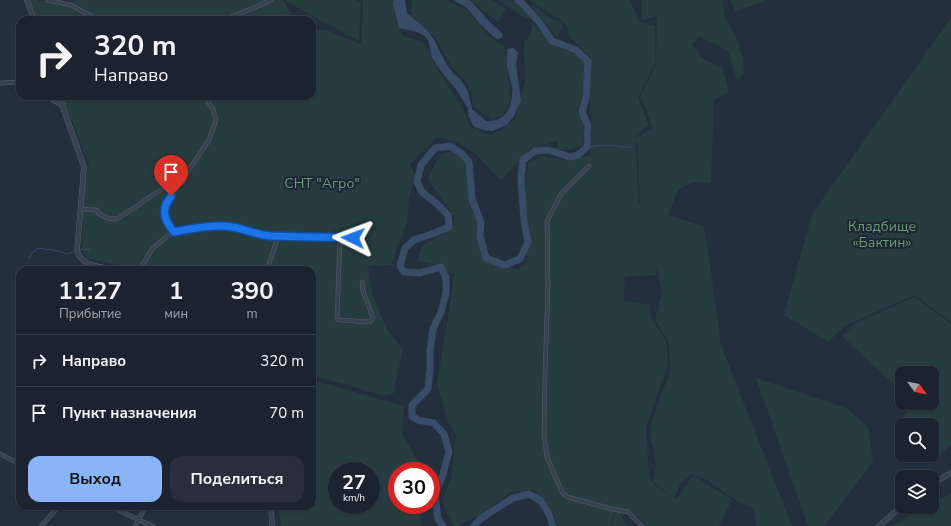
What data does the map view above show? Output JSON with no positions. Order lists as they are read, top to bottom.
{
  "parks": ["СНТ \"Агро\"", "Кладбище «Бактин»"],
  "north": "bottom right",
  "page": {
    "turn": ["320 m", "Направо"],
    "eta": [
      "11:27",
      "Прибытие",
      "1",
      "мин",
      "390",
      "m"
    ],
    "list": [
      {
        "name": "Направо",
        "value": "320 m"
      },
      {
        "name": "Пункт назначения",
        "value": "70 m"
      }
    ],
    "buttons": ["Выход", "Поделиться"],
    "speed": "27 km/h",
    "limit": "30"
  }
}
